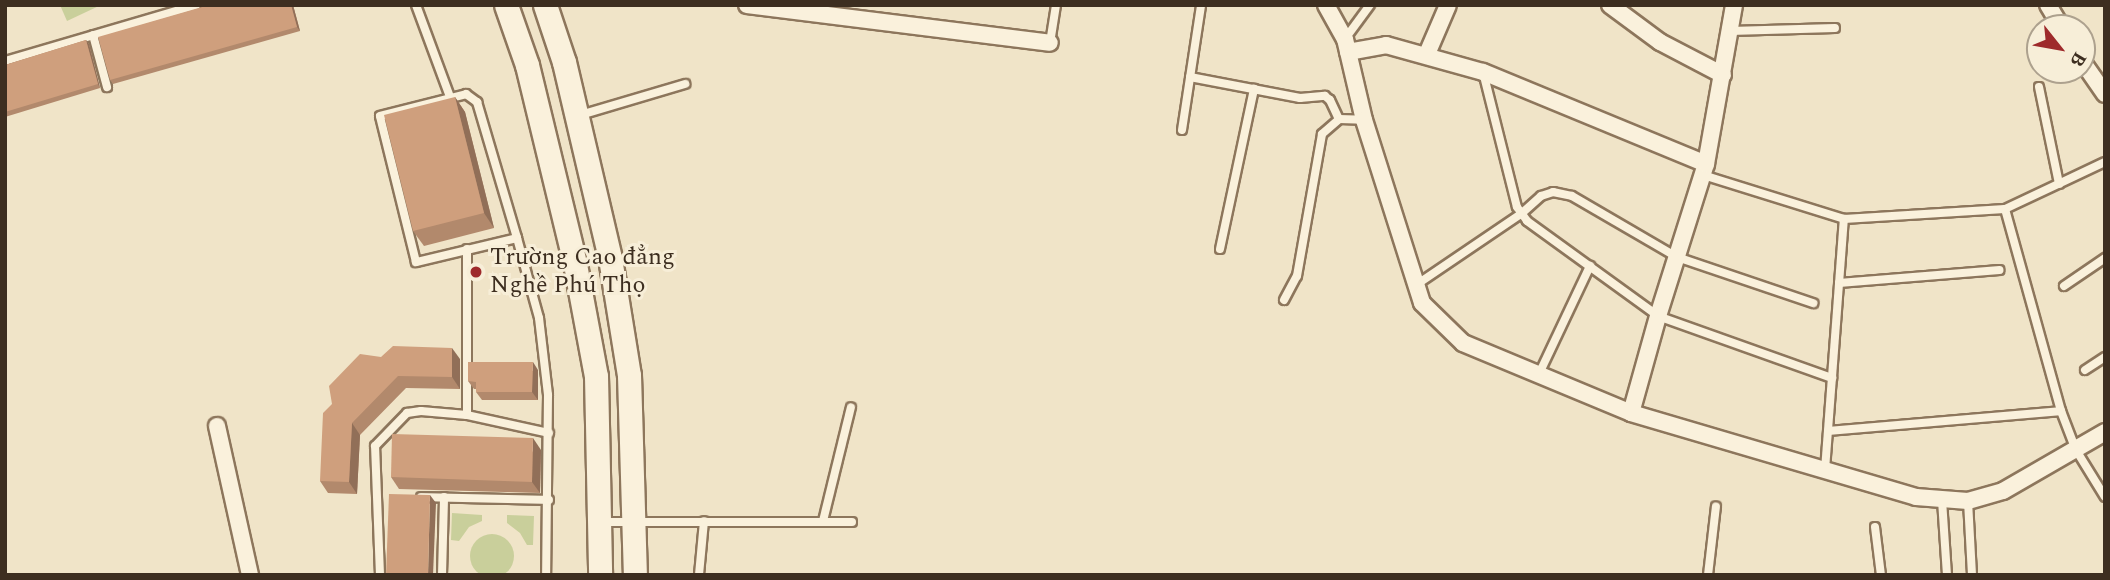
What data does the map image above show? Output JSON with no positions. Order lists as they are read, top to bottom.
{
  "places": ["Trường Cao đẳng Nghề Phú Thọ"],
  "north": "bottom right"
}
